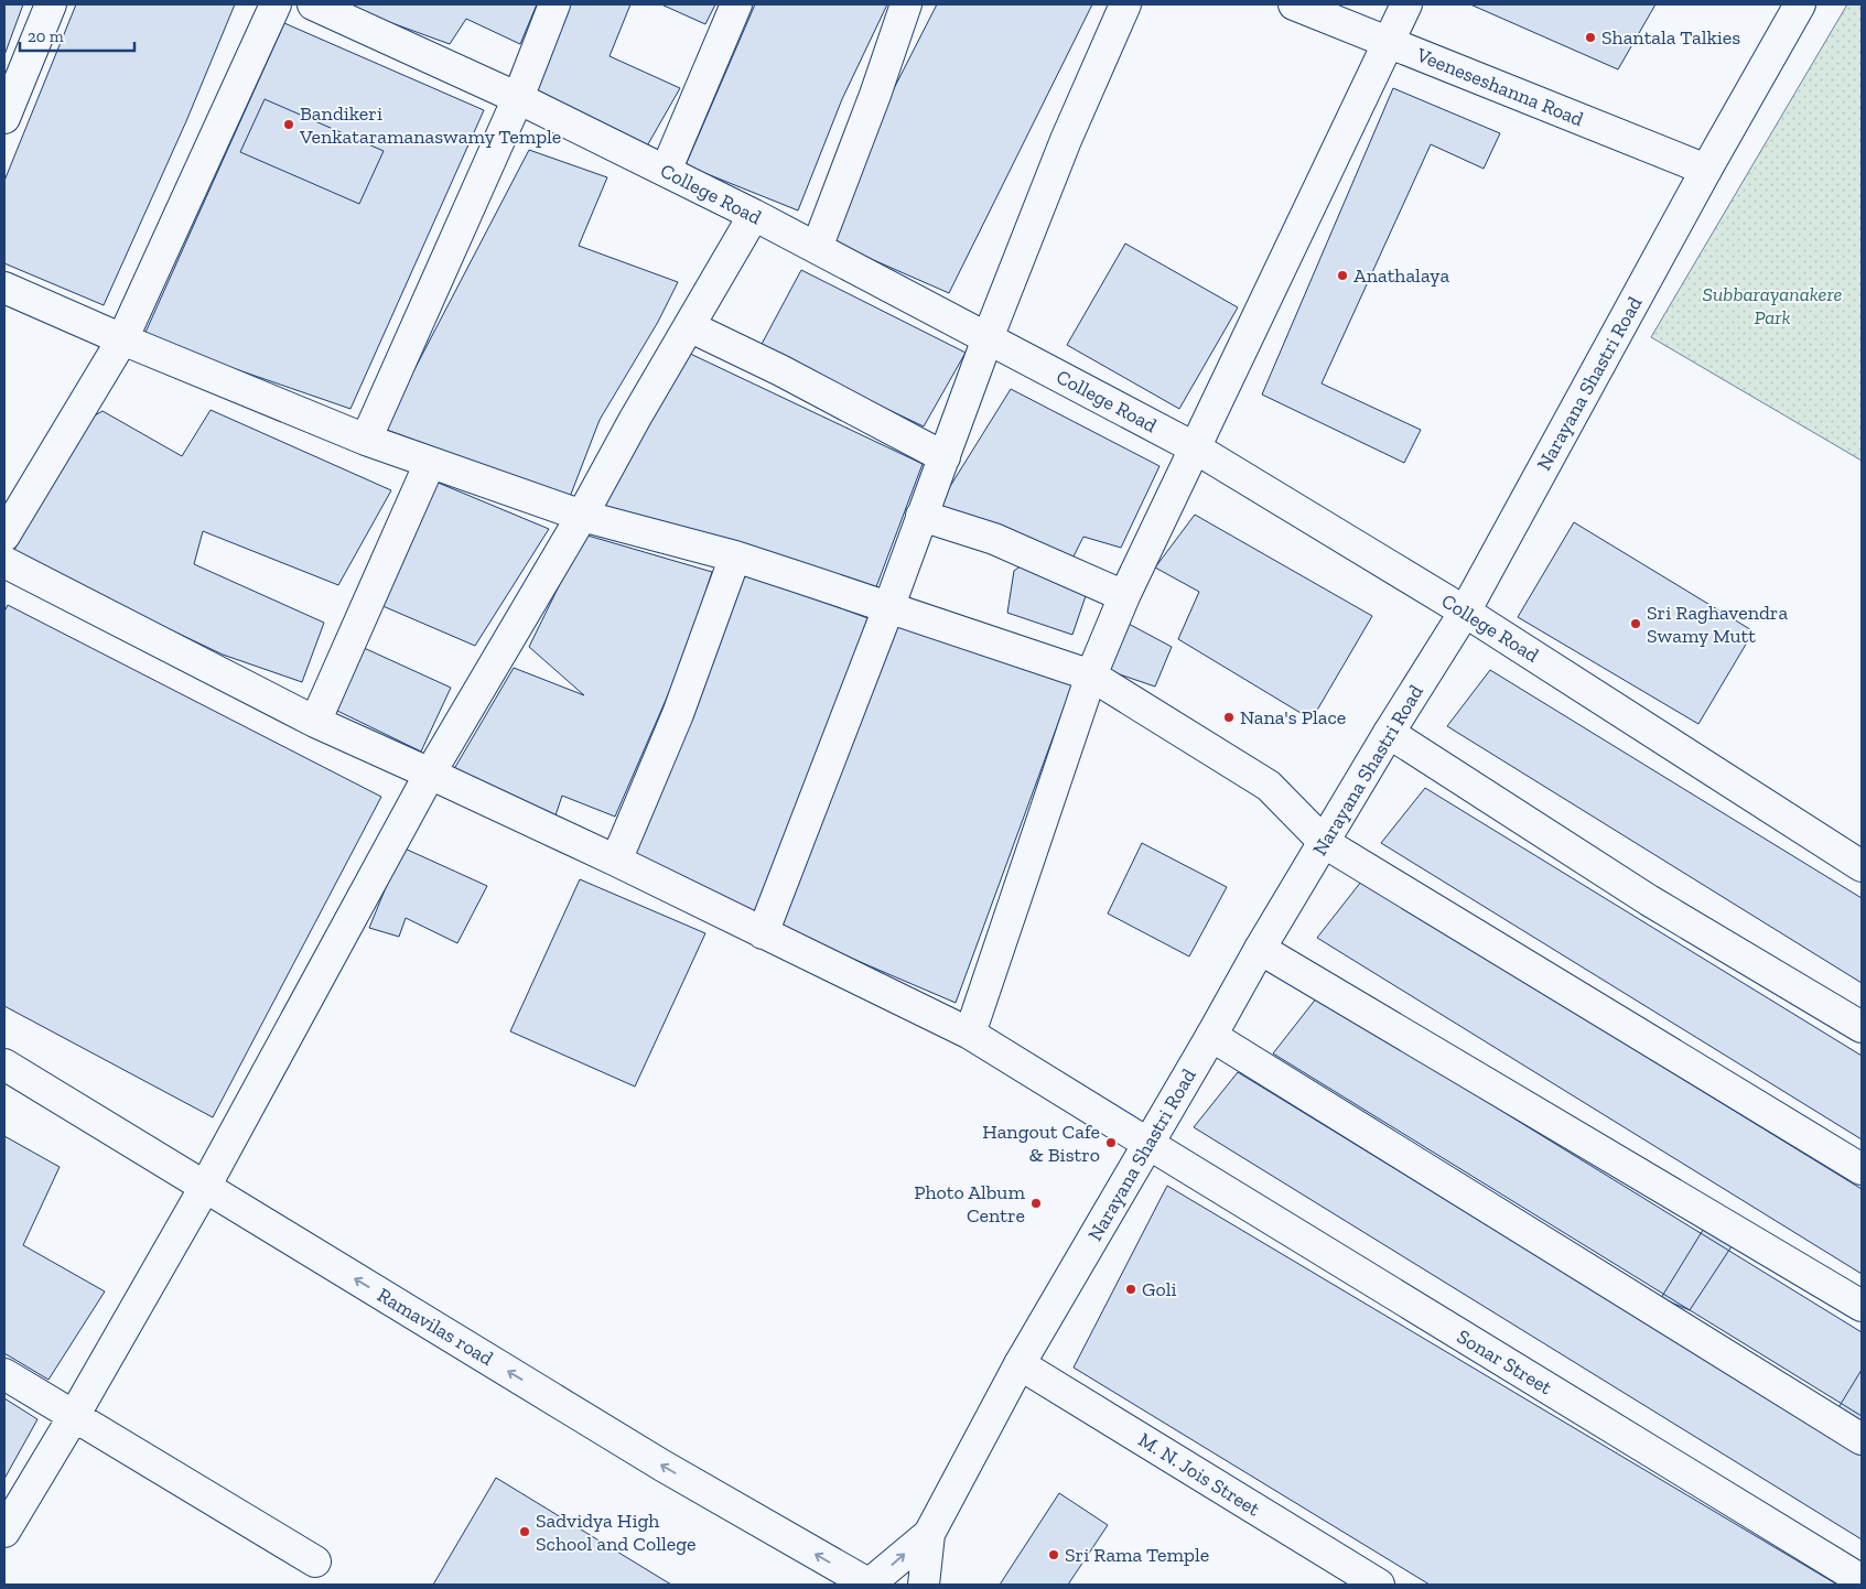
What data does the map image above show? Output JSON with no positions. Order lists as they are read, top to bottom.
{
  "streets": {
    "street": [
      "Veeneseshanna Road",
      "College Road",
      "Narayana Shastri Road",
      "Ramavilas road",
      "Sonar Street",
      "M. N. Jois Street"
    ]
  },
  "crossings": [
    ["Veeneseshanna Road", "Narayana Shastri Road"],
    ["College Road", "Narayana Shastri Road"],
    ["Narayana Shastri Road", "Ramavilas road"],
    ["Narayana Shastri Road", "Sonar Street"],
    ["Narayana Shastri Road", "M. N. Jois Street"]
  ],
  "parks": ["Subbarayanakere Park"],
  "places": [
    "Shantala Talkies",
    "Bandikeri Venkataramanaswamy Temple",
    "Anathalaya",
    "Sri Raghavendra Swamy Mutt",
    "Nana's Place",
    "Hangout Cafe & Bistro",
    "Photo Album Centre",
    "Goli",
    "Sadvidya High School and College",
    "Sri Rama Temple"
  ],
  "scale_bar": "20 m"
}
